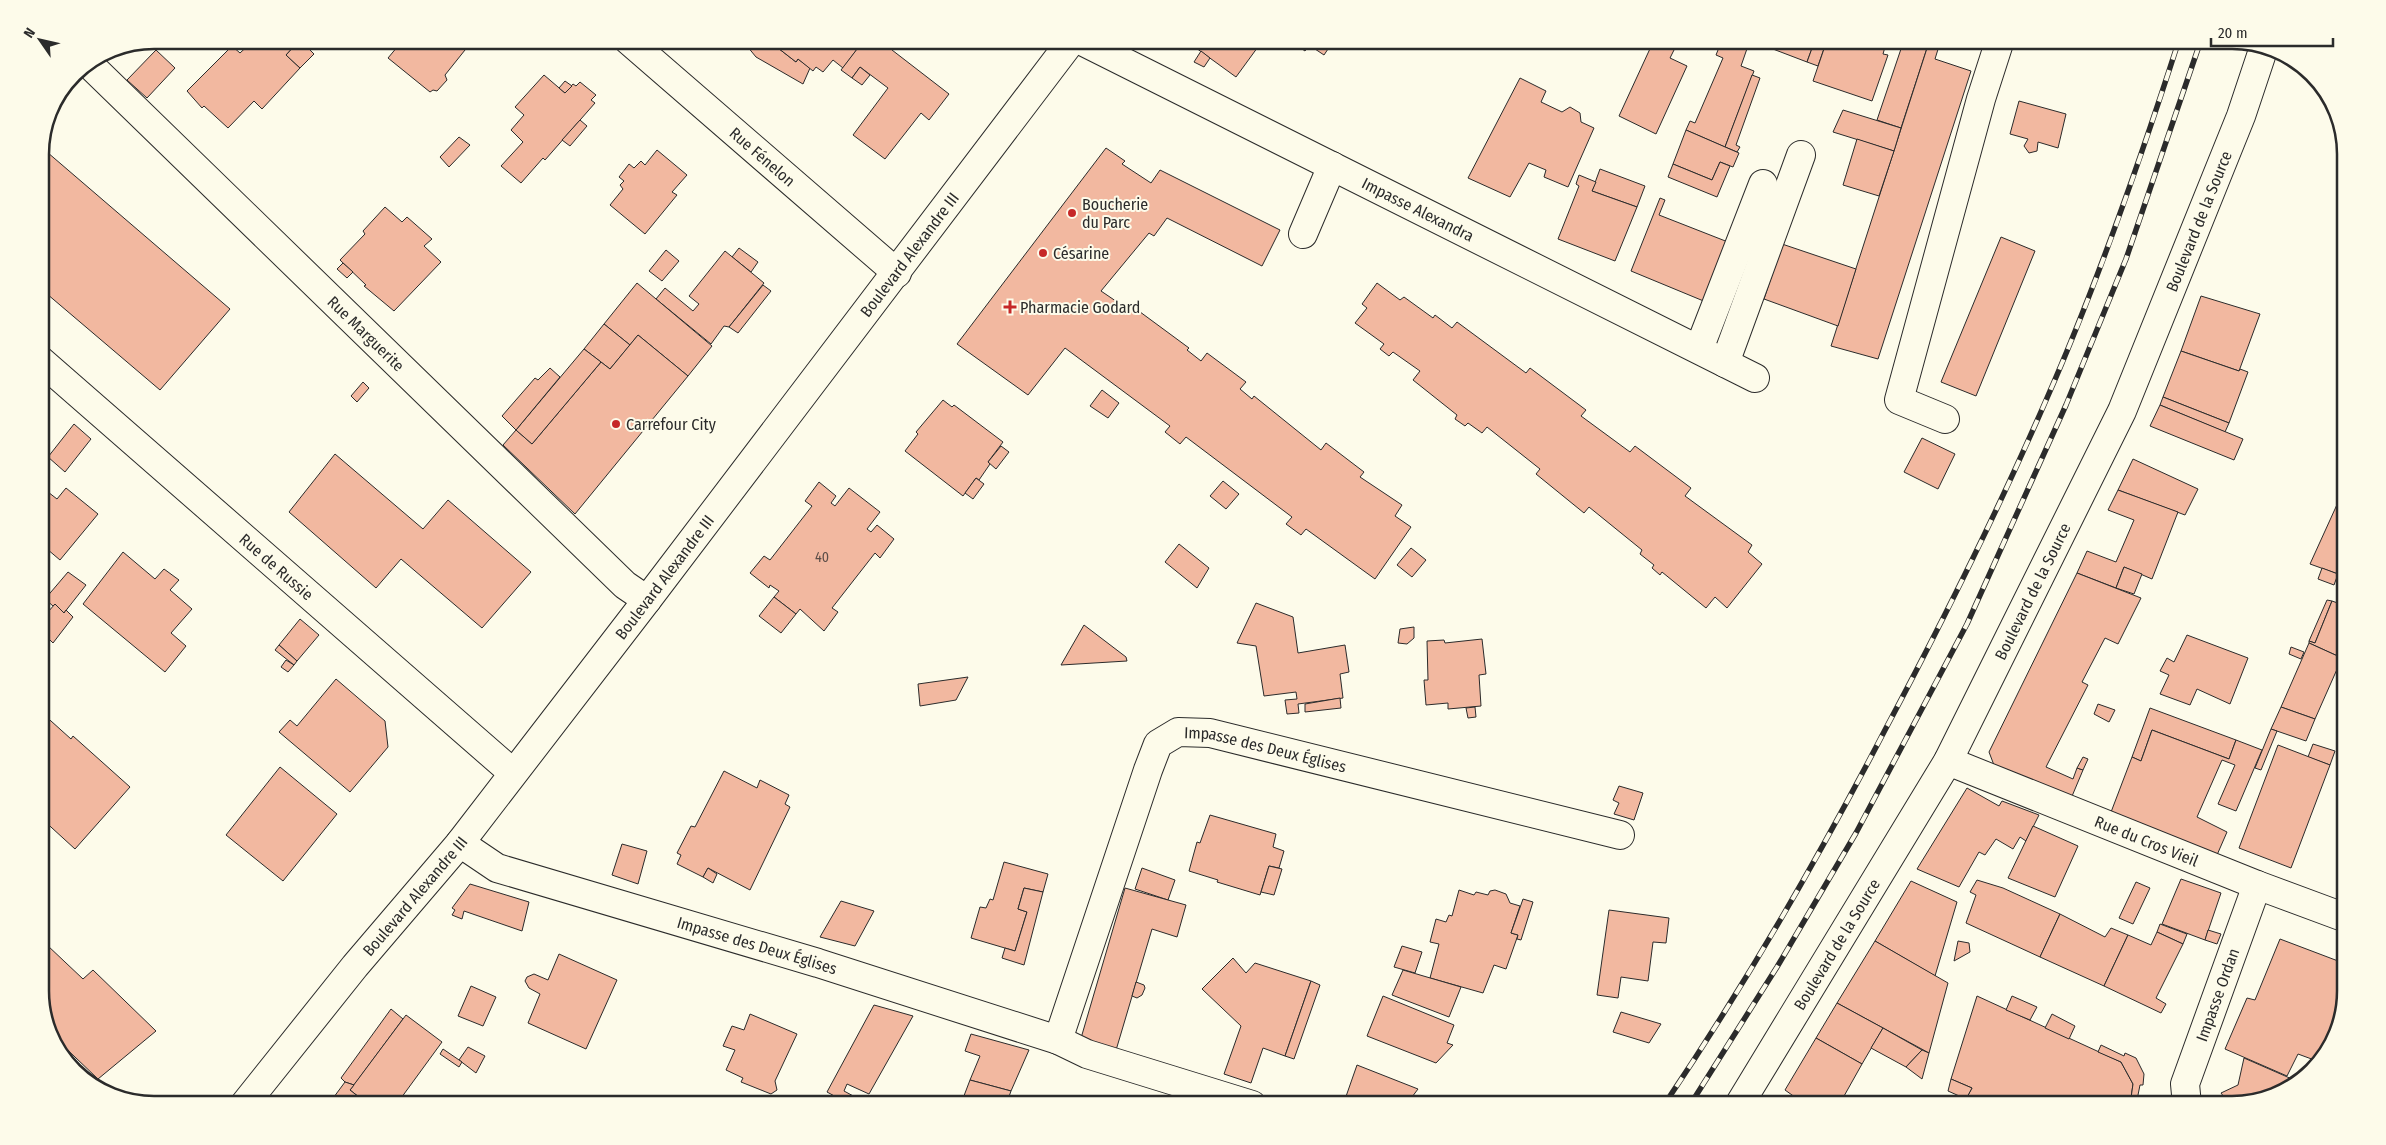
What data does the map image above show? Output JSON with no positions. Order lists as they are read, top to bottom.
{
  "streets": {
    "street": [
      "Rue Fénelon",
      "Impasse Alexandra",
      "Boulevard de la Source",
      "Boulevard Alexandre III",
      "Rue Marguerite",
      "Rue de Russie",
      "Impasse des Deux Églises",
      "Rue du Cros Vieil",
      "Impasse Ordan"
    ]
  },
  "crossings": [
    ["Rue Fénelon", "Boulevard Alexandre III"],
    ["Boulevard de la Source", "Rue du Cros Vieil"],
    ["Boulevard Alexandre III", "Rue Marguerite"],
    ["Boulevard Alexandre III", "Rue de Russie"],
    ["Boulevard Alexandre III", "Impasse des Deux Églises"],
    ["Rue du Cros Vieil", "Impasse Ordan"]
  ],
  "places": {
    "other": ["Boucherie du Parc", "Césarine", "Carrefour City"],
    "health": ["Pharmacie Godard"]
  },
  "house_numbers": ["40"],
  "scale_bar": "20 m",
  "north": "top left"
}
